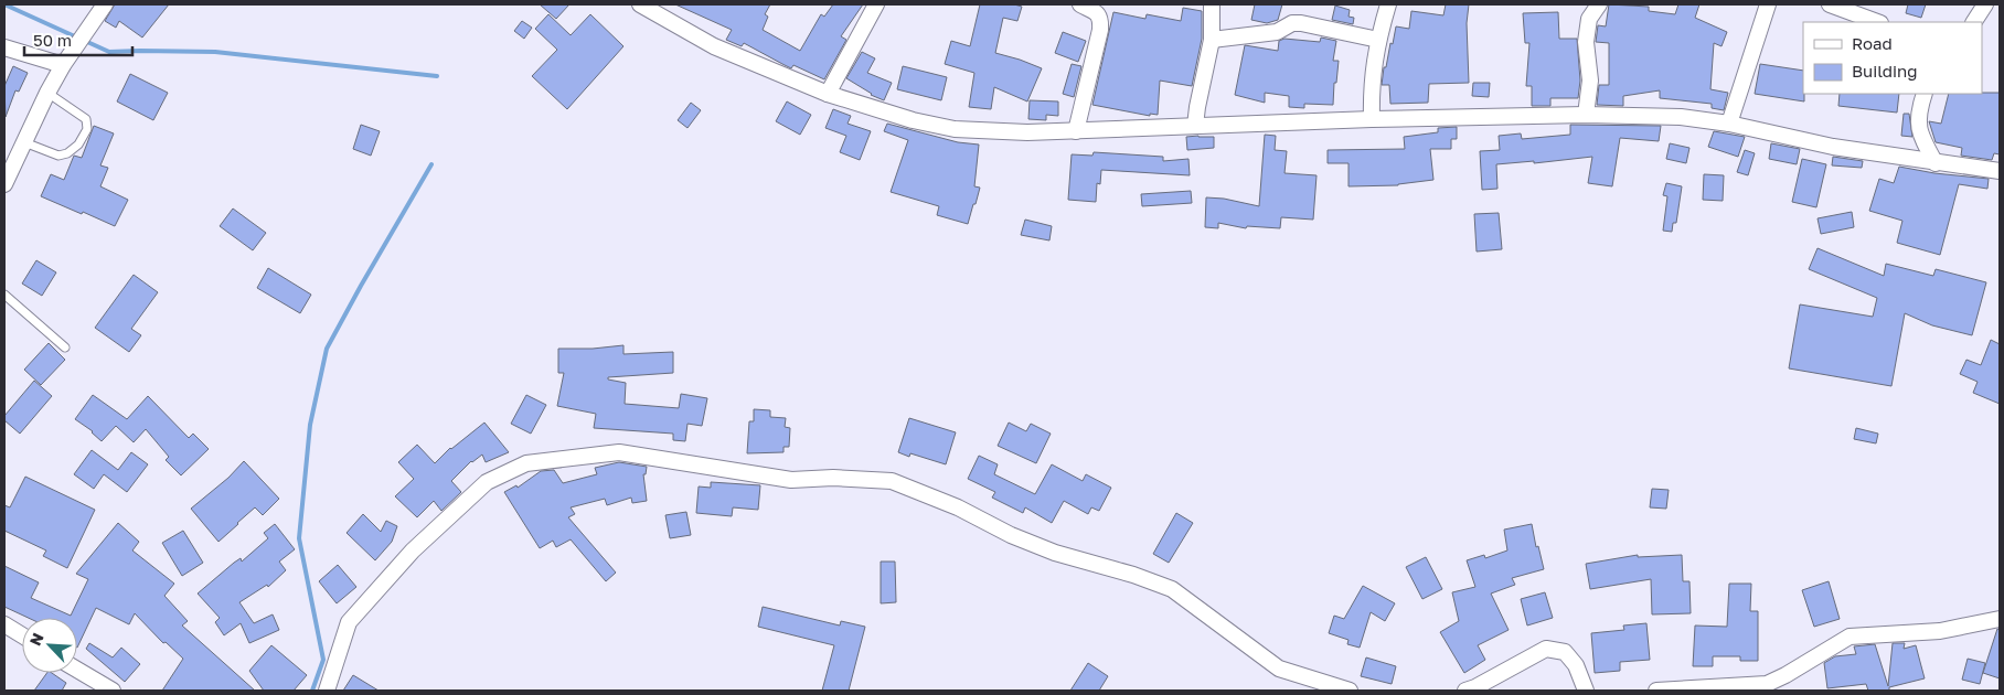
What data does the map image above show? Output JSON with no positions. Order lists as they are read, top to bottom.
{
  "legend": ["Road", "Building"],
  "scale_bar": "50 m",
  "north": "top left"
}
